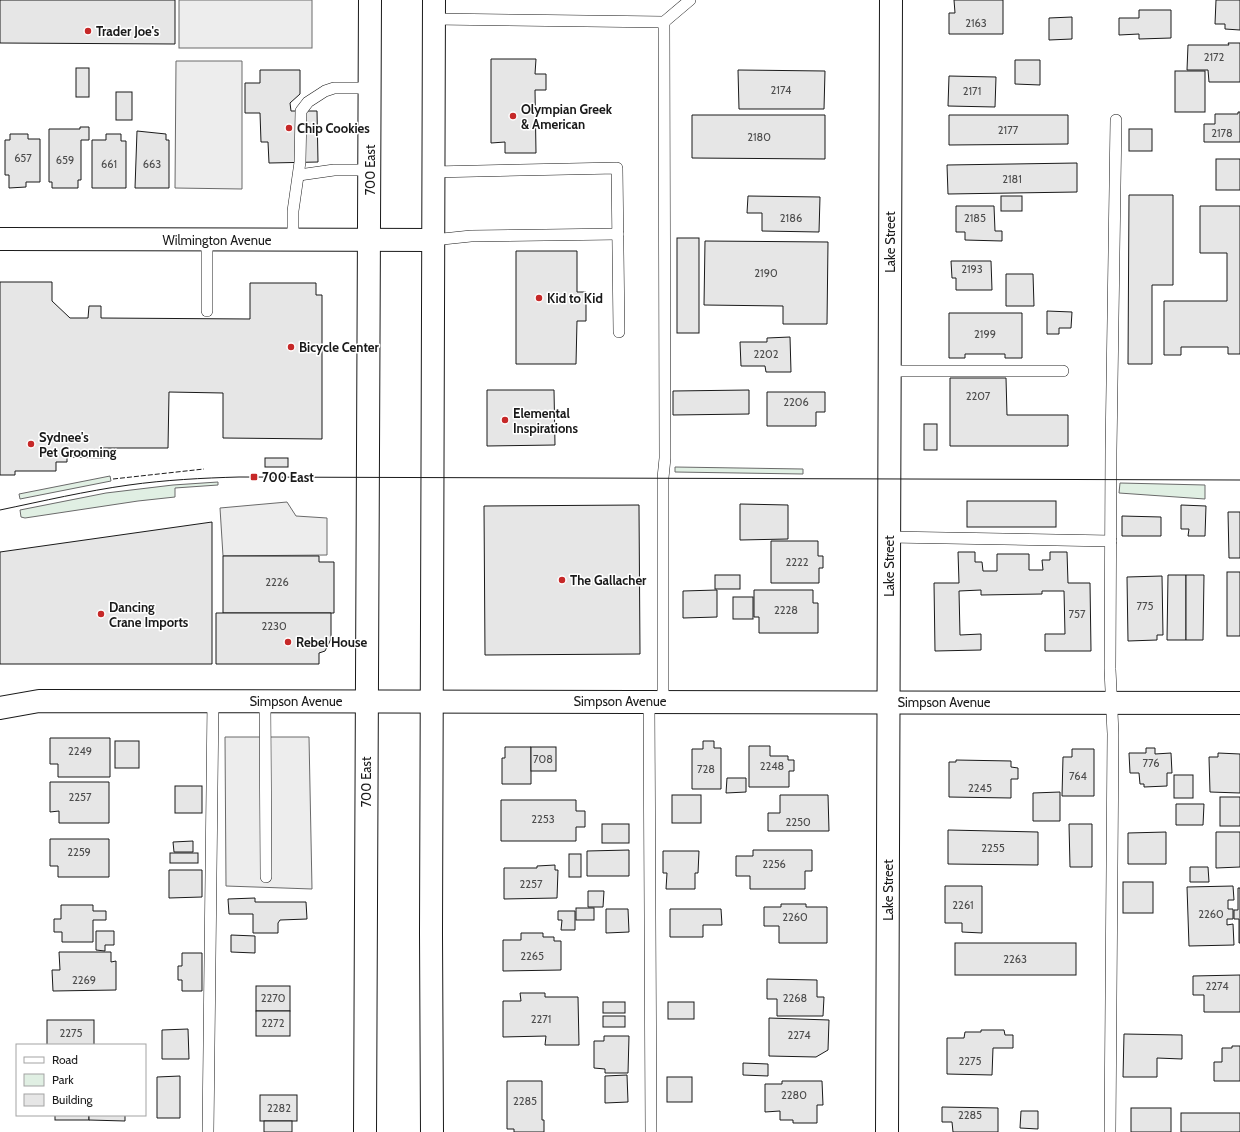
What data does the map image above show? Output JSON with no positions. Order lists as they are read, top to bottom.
{
  "streets": {
    "street": [
      "700 East",
      "Wilmington Avenue",
      "Lake Street",
      "Simpson Avenue"
    ]
  },
  "crossings": [
    ["700 East", "Wilmington Avenue"],
    ["700 East", "Simpson Avenue"],
    ["Lake Street", "Simpson Avenue"]
  ],
  "places": {
    "other": [
      "Trader Joe's",
      "Olympian Greek & American",
      "Chip Cookies",
      "Kid to Kid",
      "Bicycle Center",
      "Elemental Inspirations",
      "Sydnee's Pet Grooming",
      "The Gallacher",
      "Dancing Crane Imports",
      "Rebel House"
    ],
    "transit": ["700 East"]
  },
  "house_numbers": [
    "2163",
    "2172",
    "2174",
    "2171",
    "2177",
    "2178",
    "2180",
    "657",
    "659",
    "661",
    "663",
    "2181",
    "2186",
    "2185",
    "2193",
    "2190",
    "2199",
    "2202",
    "2207",
    "2206",
    "2222",
    "2226",
    "775",
    "2228",
    "757",
    "2230",
    "2249",
    "708",
    "776",
    "2248",
    "728",
    "764",
    "2245",
    "2257",
    "2253",
    "2250",
    "2255",
    "2259",
    "2256",
    "2257",
    "2261",
    "2260",
    "2260",
    "2265",
    "2263",
    "2269",
    "2274",
    "2270",
    "2268",
    "2271",
    "2272",
    "2275",
    "2274",
    "2275",
    "2280",
    "2285",
    "2282",
    "2285"
  ],
  "legend": ["Road", "Park", "Building"]
}
